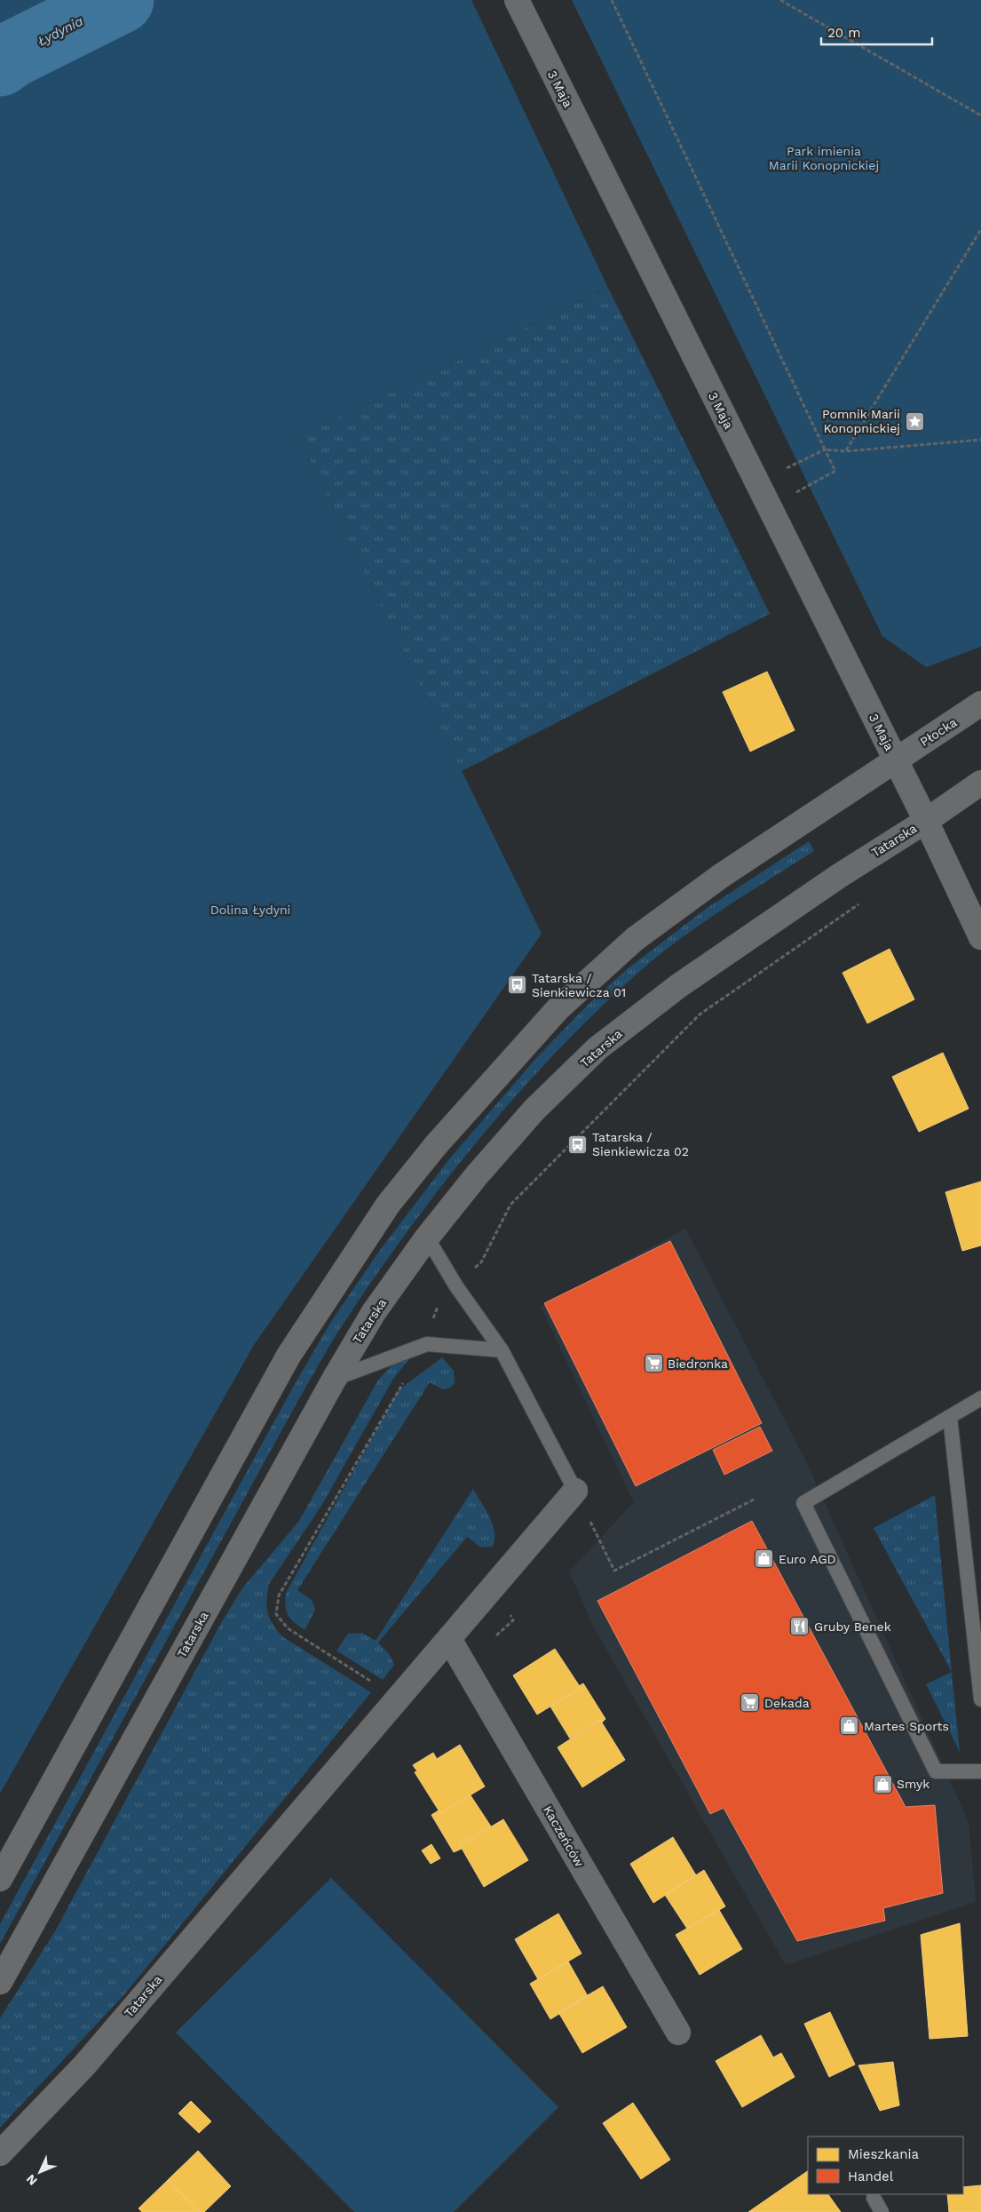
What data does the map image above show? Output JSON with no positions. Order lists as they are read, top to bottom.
{
  "streets": {
    "main road": [
      "3 Maja",
      "Płocka",
      "Tatarska",
      "Kaczeńców"
    ]
  },
  "crossings": [
    ["3 Maja", "Płocka"],
    ["3 Maja", "Tatarska"],
    ["Tatarska", "Kaczeńców"]
  ],
  "water": ["Łydynia"],
  "parks": ["Park imienia Marii Konopnickiej", "Dolina Łydyni"],
  "places": {
    "place": ["Pomnik Marii Konopnickiej"],
    "bus stop": ["Tatarska / Sienkiewicza 01", "Tatarska / Sienkiewicza 02"],
    "supermarket": ["Biedronka", "Dekada"],
    "shop": ["Euro AGD", "Martes Sports", "Smyk"],
    "restaurant": ["Gruby Benek"]
  },
  "legend": ["Mieszkania", "Handel"],
  "scale_bar": "20 m",
  "north": "bottom left"
}
